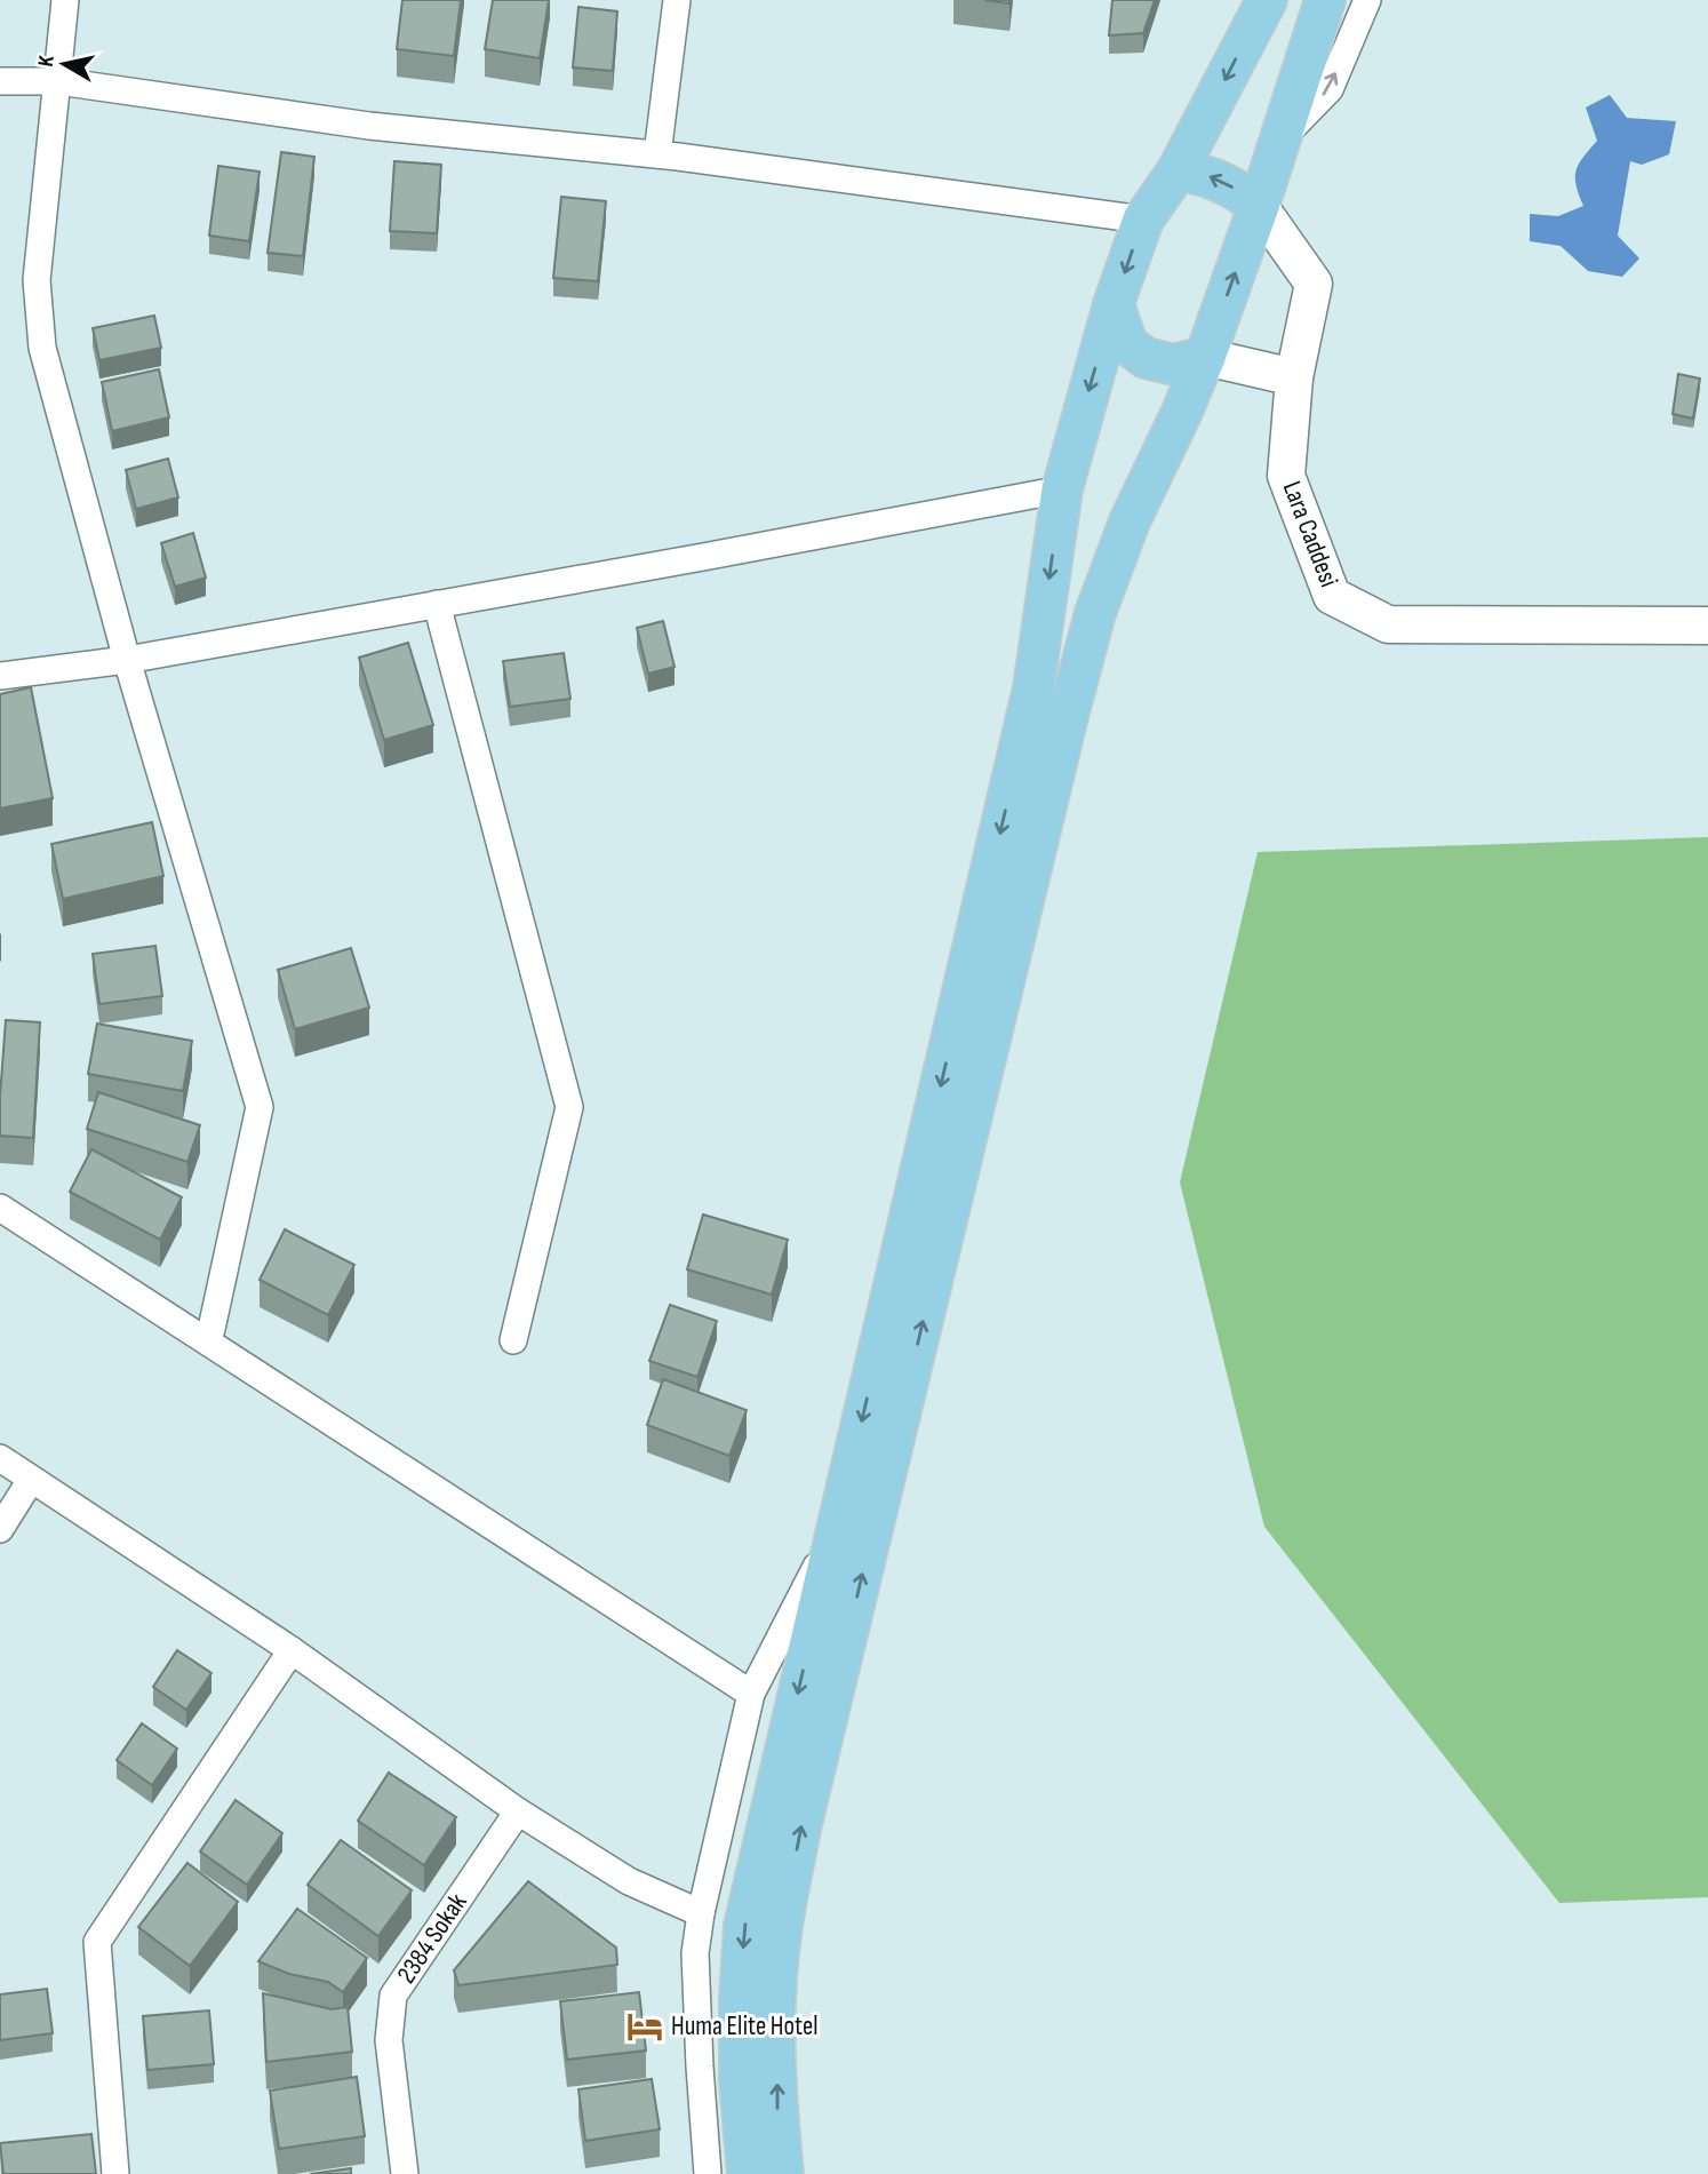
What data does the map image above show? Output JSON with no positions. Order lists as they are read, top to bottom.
{
  "streets": {
    "street": ["Lara Caddesi", "2384 Sokak"]
  },
  "places": {
    "hotel": ["Huma Elite Hotel"]
  },
  "north": "left"
}
